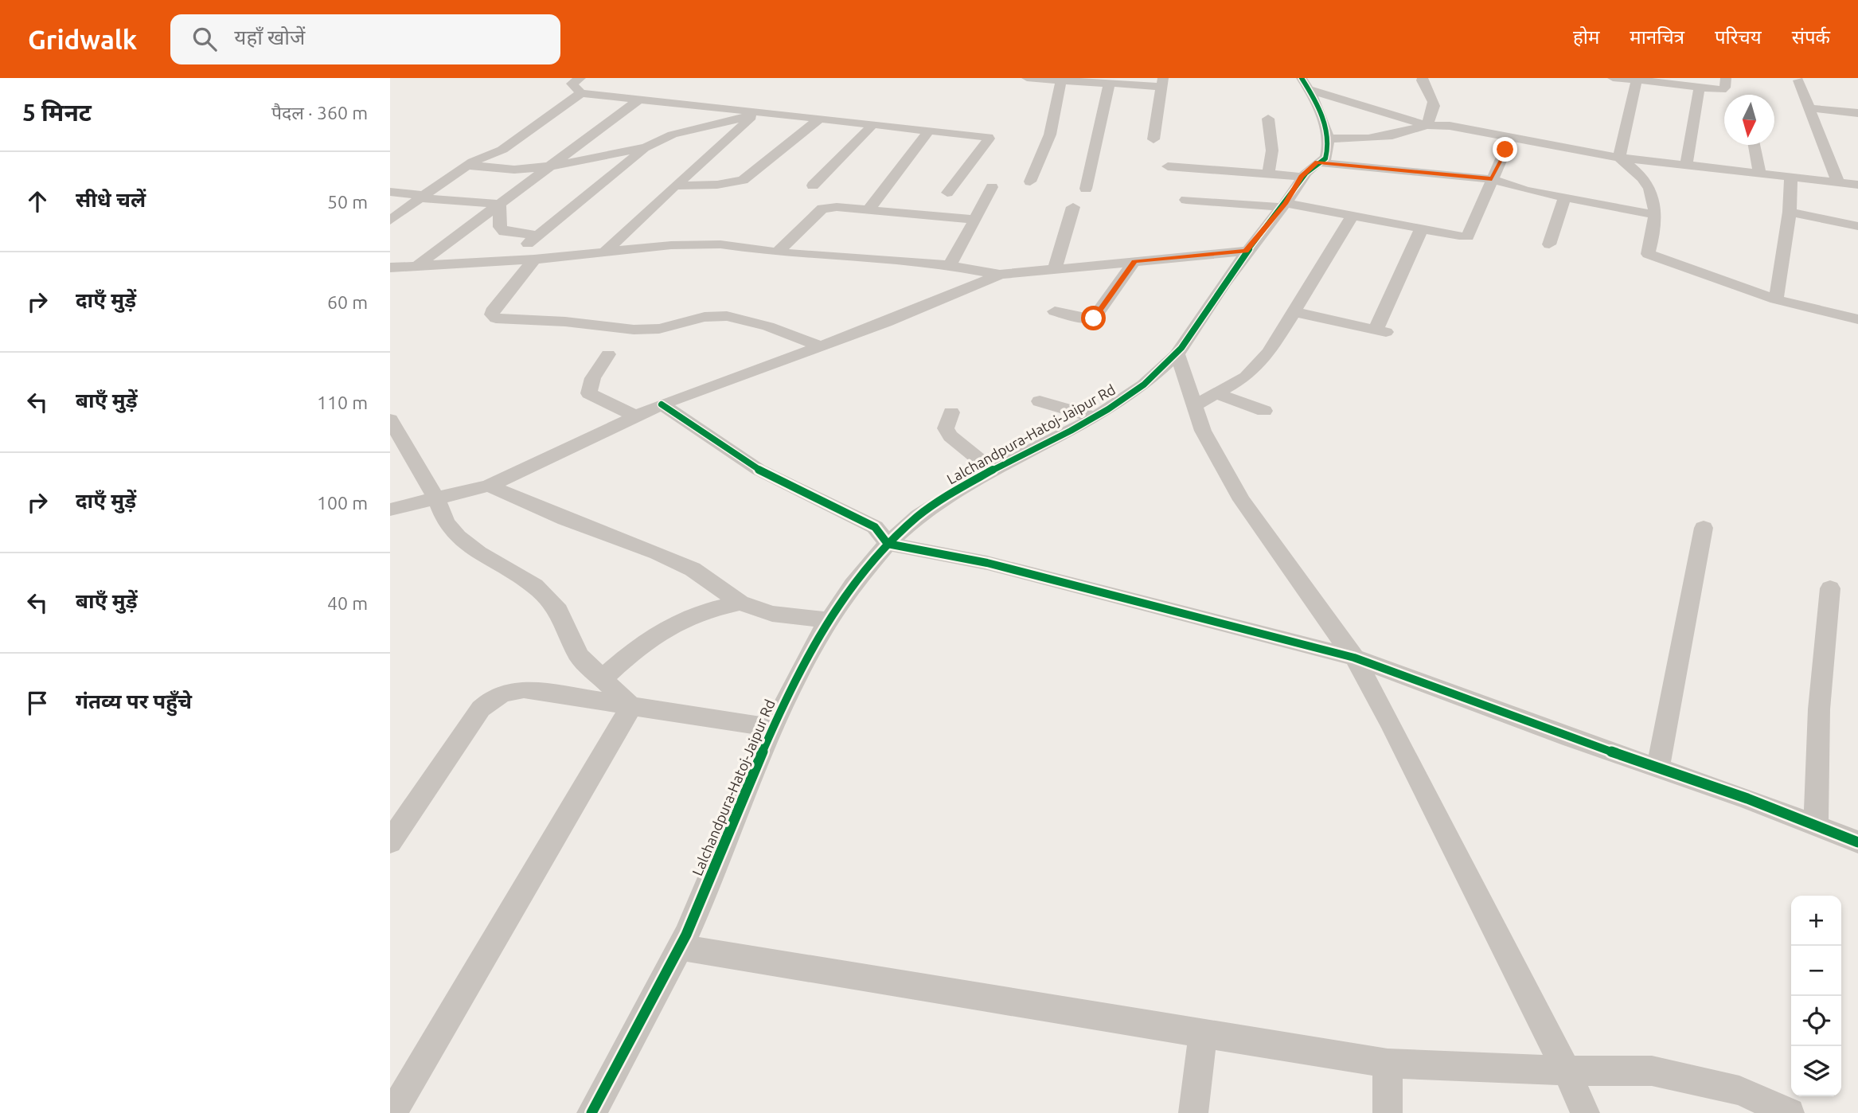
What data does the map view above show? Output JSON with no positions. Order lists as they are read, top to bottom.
{
  "streets": {
    "street": ["Lalchandpura-Hatoj-Jaipur Rd"]
  },
  "north": "bottom",
  "page": {
    "header": "Gridwalk",
    "search": "यहाँ खोजें",
    "nav": [
      "होम",
      "मानचित्र",
      "परिचय",
      "संपर्क"
    ],
    "heading": ["5 मिनट", "पैदल · 360 m"],
    "list": [
      ["सीधे चलें", "50 m"],
      ["दाएँ मुड़ें", "60 m"],
      ["बाएँ मुड़ें", "110 m"],
      ["दाएँ मुड़ें", "100 m"],
      ["बाएँ मुड़ें", "40 m"],
      "गंतव्य पर पहुँचे"
    ],
    "map_buttons": ["+", "−"]
  }
}
